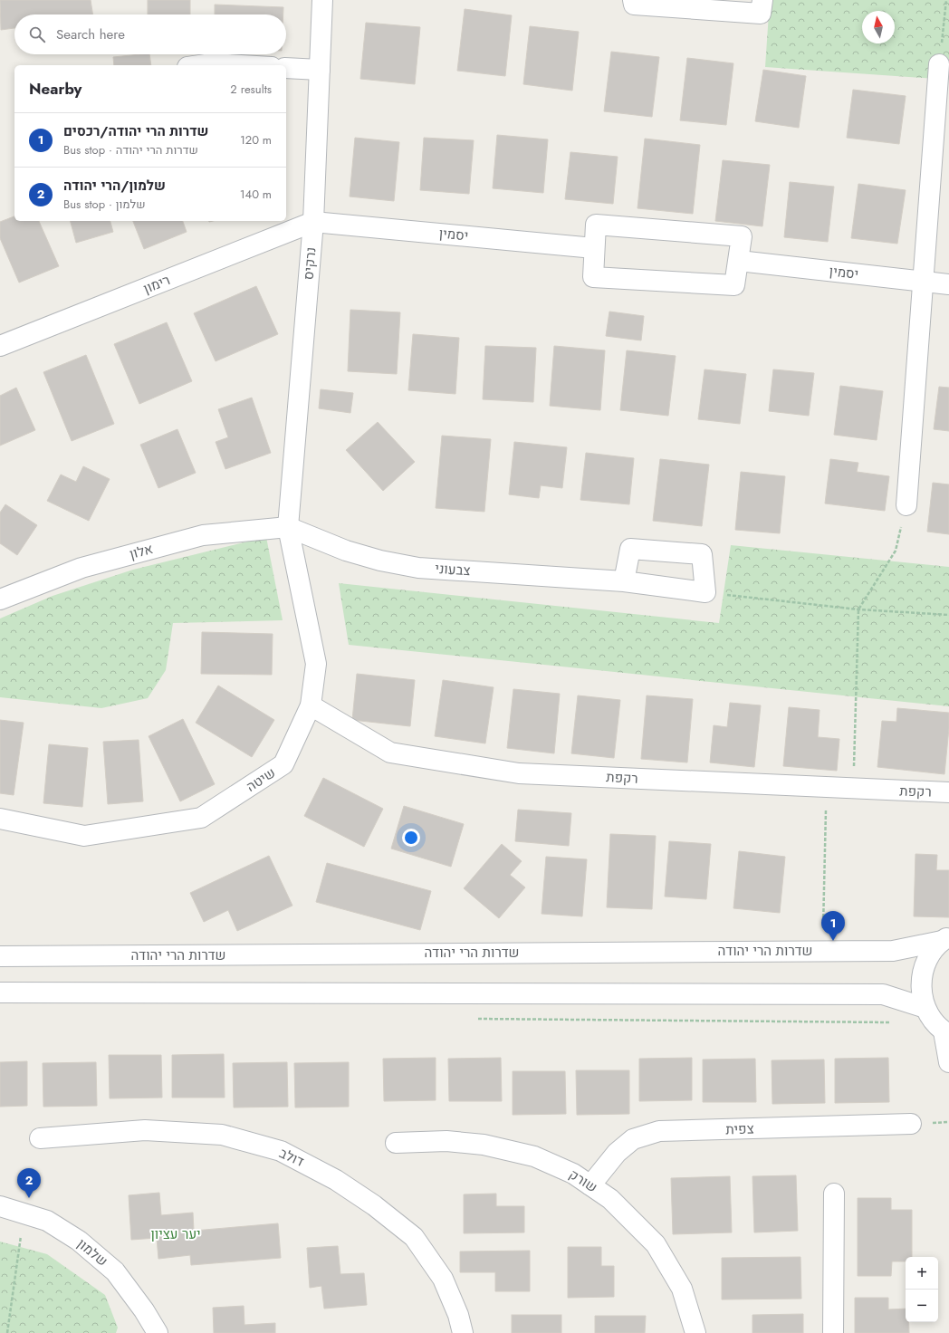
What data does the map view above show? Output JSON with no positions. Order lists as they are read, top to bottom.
{
  "streets": {
    "street": [
      "יסמין",
      "נרקיס",
      "רימון",
      "אלון",
      "צבעוני",
      "רקפת",
      "שיטה",
      "שדרות הרי יהודה",
      "צפית",
      "דולב",
      "שורק",
      "שלמון"
    ]
  },
  "crossings": [
    ["יסמין", "נרקיס"],
    ["יסמין", "רימון"],
    ["נרקיס", "רימון"],
    ["נרקיס", "אלון"],
    ["נרקיס", "צבעוני"],
    ["נרקיס", "שיטה"],
    ["אלון", "צבעוני"],
    ["אלון", "שיטה"],
    ["צבעוני", "שיטה"],
    ["רקפת", "שיטה"],
    ["צפית", "שורק"]
  ],
  "parks": ["יער עציון"],
  "north": "top",
  "page": {
    "search": "Search here",
    "heading": ["Nearby", "2 results"],
    "list": [
      {
        "mark": "1",
        "name": "שדרות הרי יהודה/רכסים",
        "note": "Bus stop · שדרות הרי יהודה",
        "value": "120 m"
      },
      {
        "mark": "2",
        "name": "שלמון/הרי יהודה",
        "note": "Bus stop · שלמון",
        "value": "140 m"
      }
    ],
    "pins": ["1", "2"],
    "map_buttons": ["+", "−"]
  }
}
